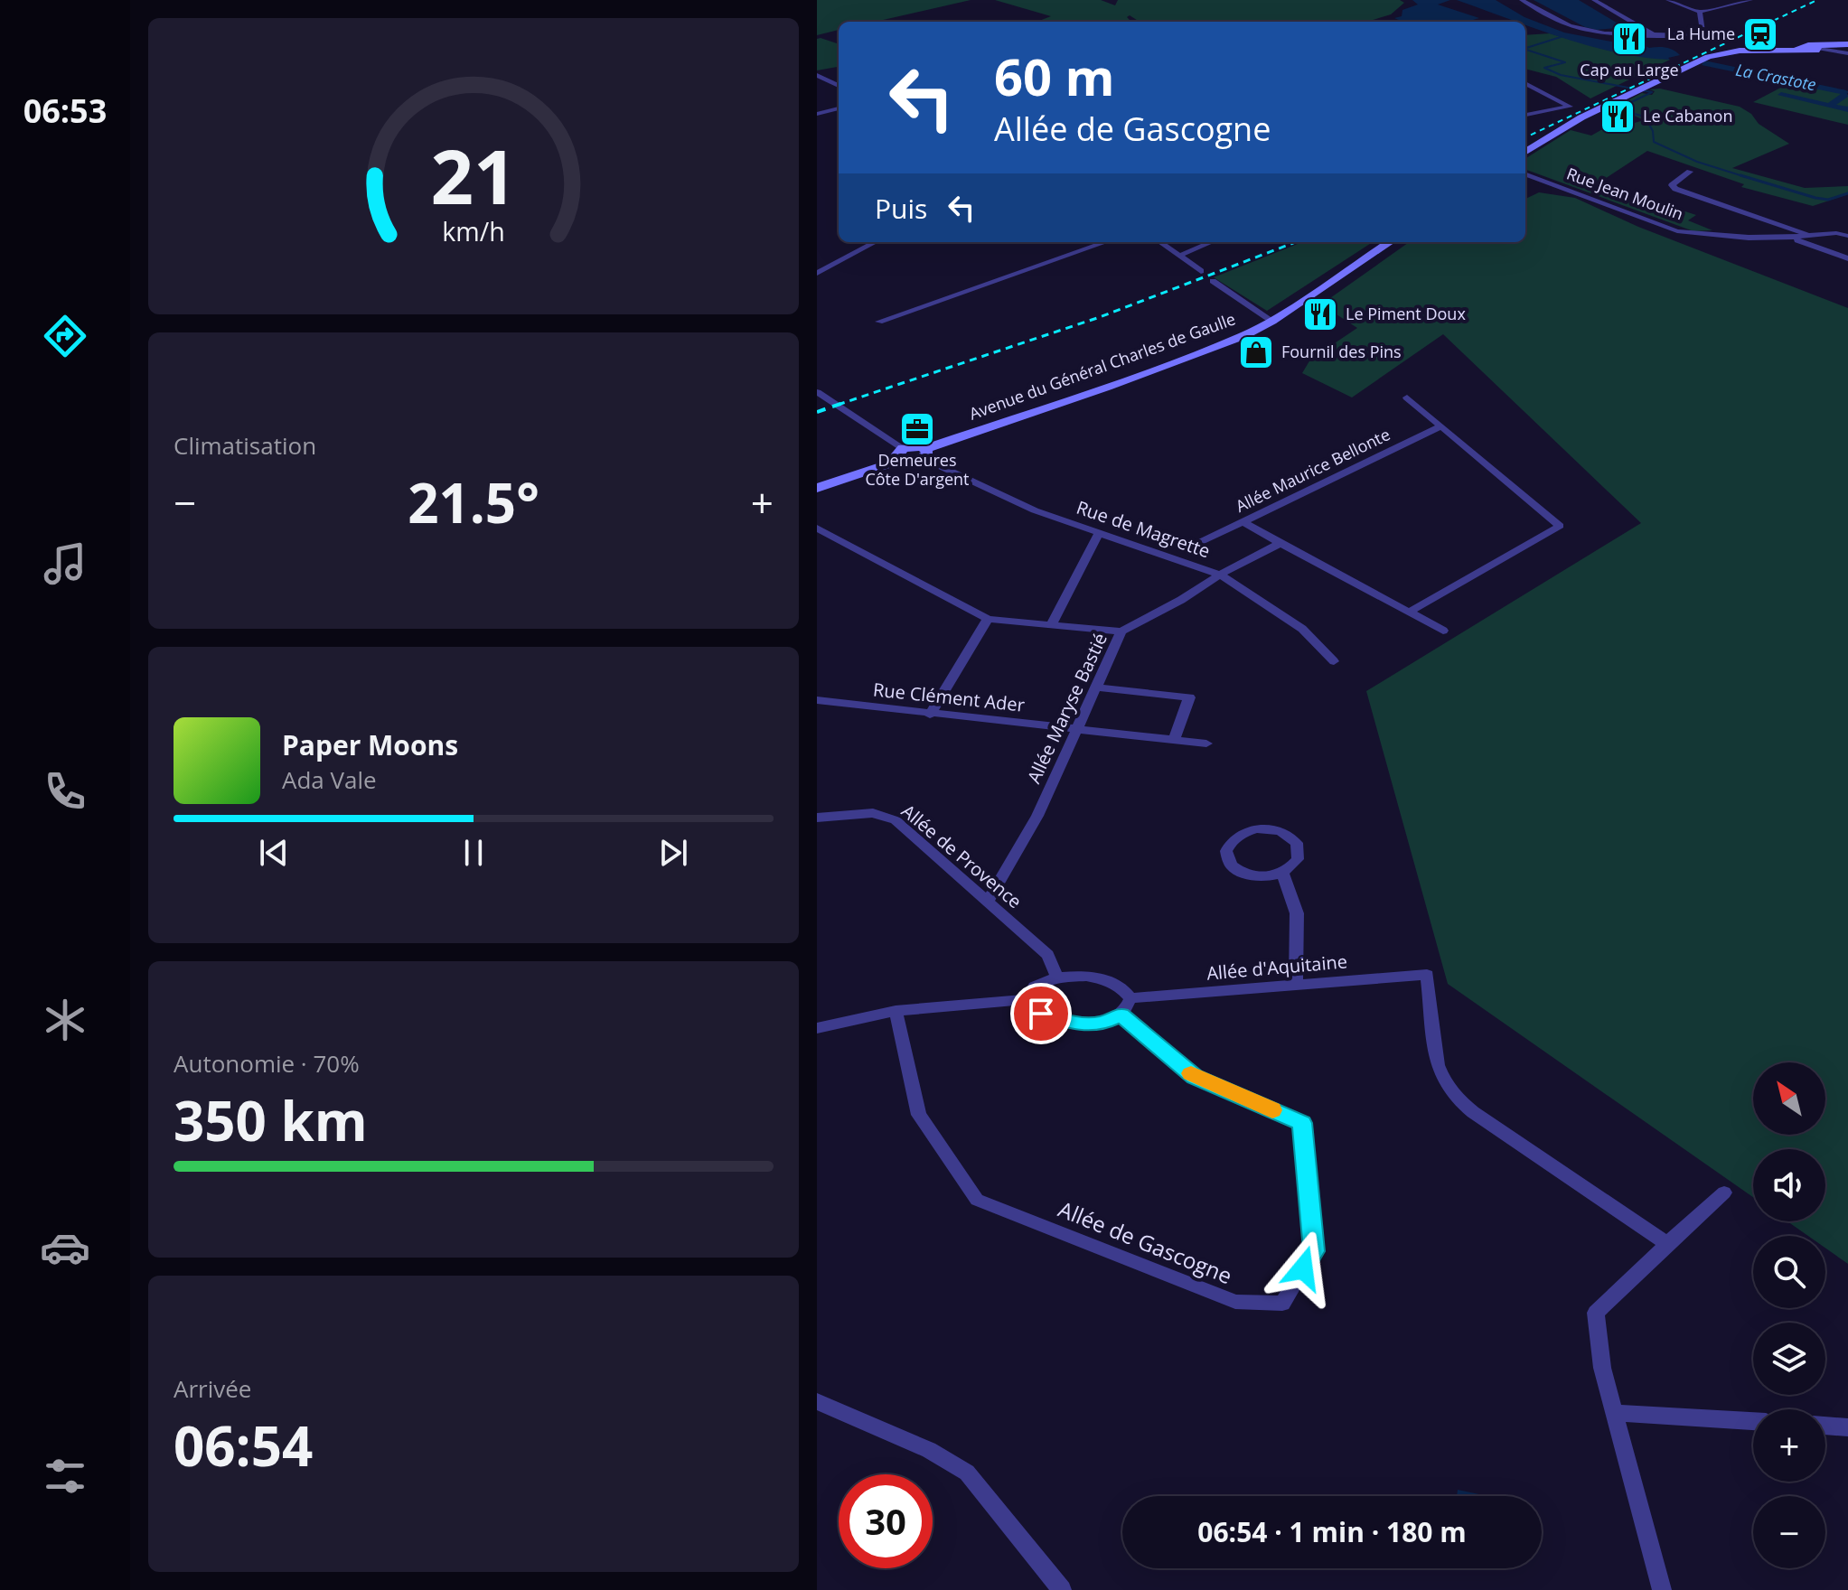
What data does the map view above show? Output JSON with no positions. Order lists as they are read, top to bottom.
{
  "streets": {
    "main road": ["Avenue du Général Charles de Gaulle"],
    "street": [
      "Rue Jean Moulin",
      "Allée Maurice Bellonte",
      "Rue de Magrette",
      "Rue Clément Ader",
      "Allée Maryse Bastié",
      "Allée de Provence",
      "Allée d'Aquitaine",
      "Allée de Gascogne"
    ]
  },
  "crossings": [
    ["Avenue du Général Charles de Gaulle", "Rue de Magrette"],
    ["Rue de Magrette", "Allée Maryse Bastié"],
    ["Rue Clément Ader", "Allée Maryse Bastié"],
    ["Allée Maryse Bastié", "Allée de Provence"]
  ],
  "water": ["La Crastote"],
  "places": {
    "station": ["La Hume"],
    "restaurant": ["Cap au Large", "Le Cabanon", "Le Piment Doux"],
    "shop": ["Fournil des Pins"],
    "office": ["Demeures Côte D'argent"]
  },
  "north": "top left",
  "page": {
    "tabs": "06:53",
    "turn": ["60 m", "Allée de Gascogne"],
    "then": "Puis",
    "tile": [
      "Climatisation",
      ["Autonomie · 70%", "350 km"],
      ["Arrivée", "06:54"]
    ],
    "heat": ["−", "21.5°", "+"],
    "song": ["Paper Moons", "Ada Vale"],
    "map_buttons": ["+", "−"],
    "limit": "30",
    "trip": "06:54 · 1 min · 180 m",
    "gauge": ["21", "km/h"]
  }
}
